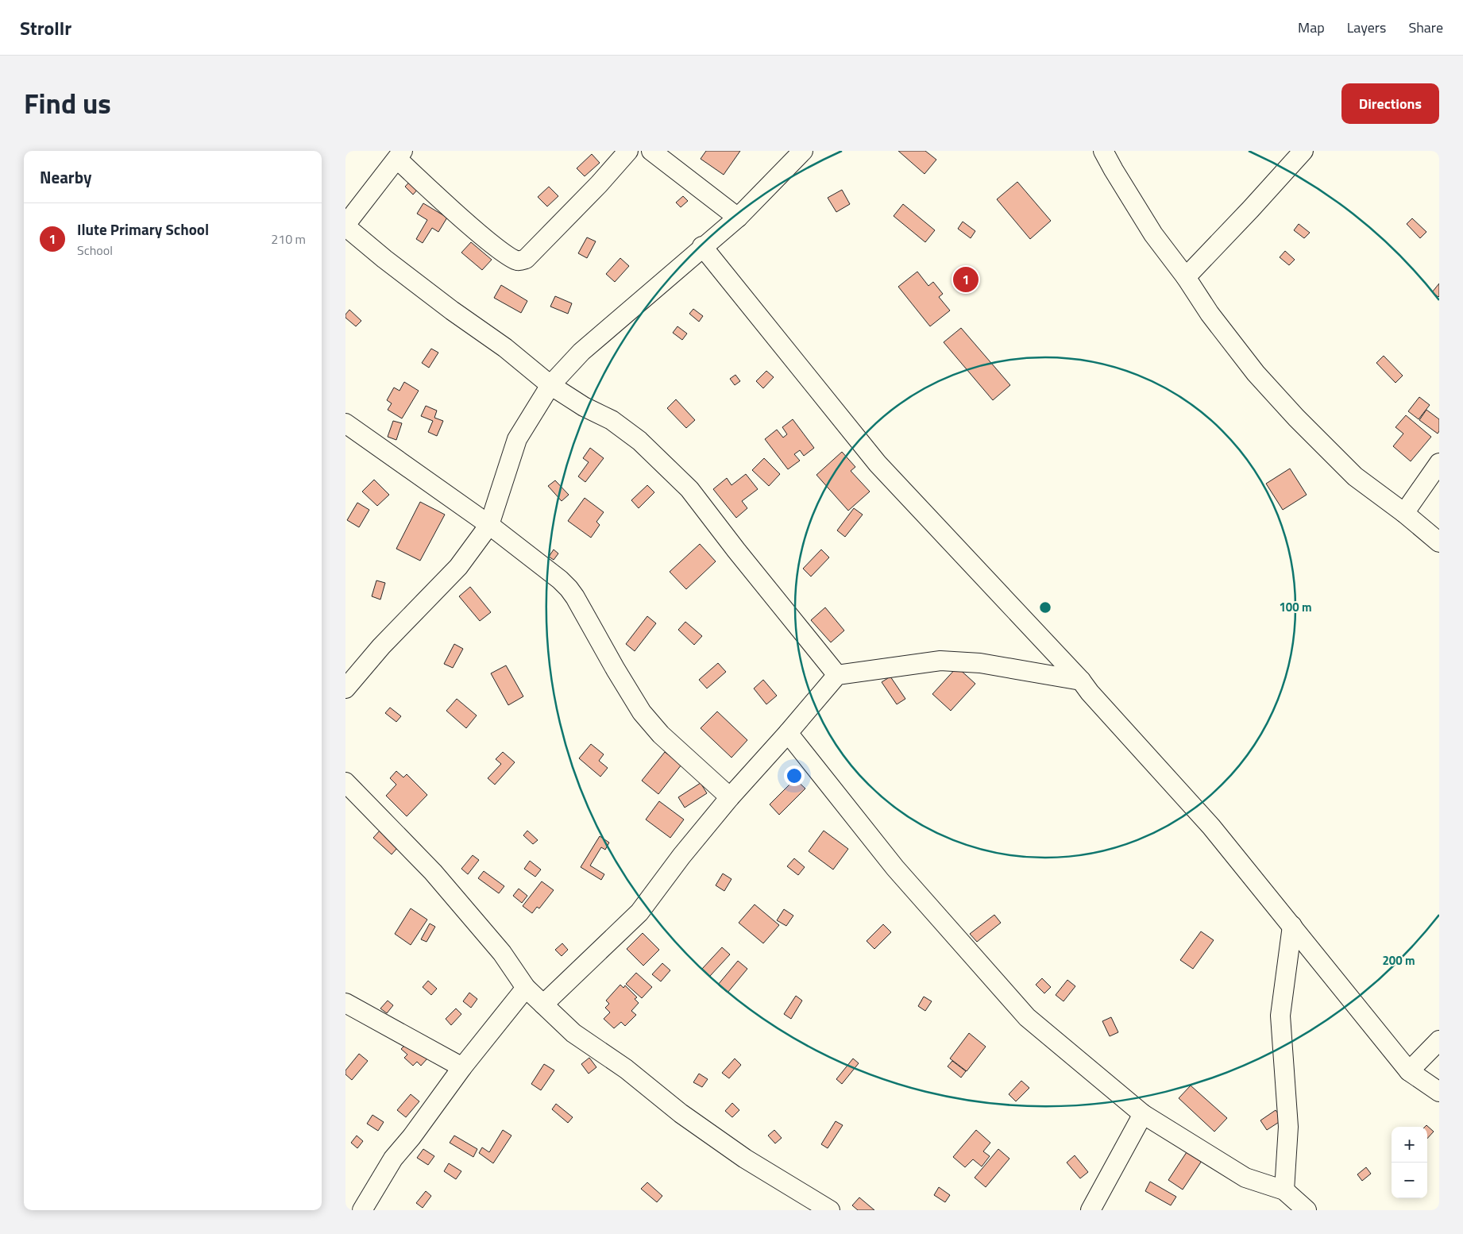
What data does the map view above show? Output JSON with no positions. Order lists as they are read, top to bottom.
{
  "page": {
    "header": "Strollr",
    "nav": ["Map", "Layers", "Share"],
    "title": "Find us",
    "buttons": "Directions",
    "heading": "Nearby",
    "list": [
      {
        "mark": "1",
        "name": "Ilute Primary School",
        "note": "School",
        "value": "210 m"
      }
    ],
    "pins": "1",
    "map_buttons": ["+", "−"]
  },
  "rings": ["100 m", "200 m"]
}
